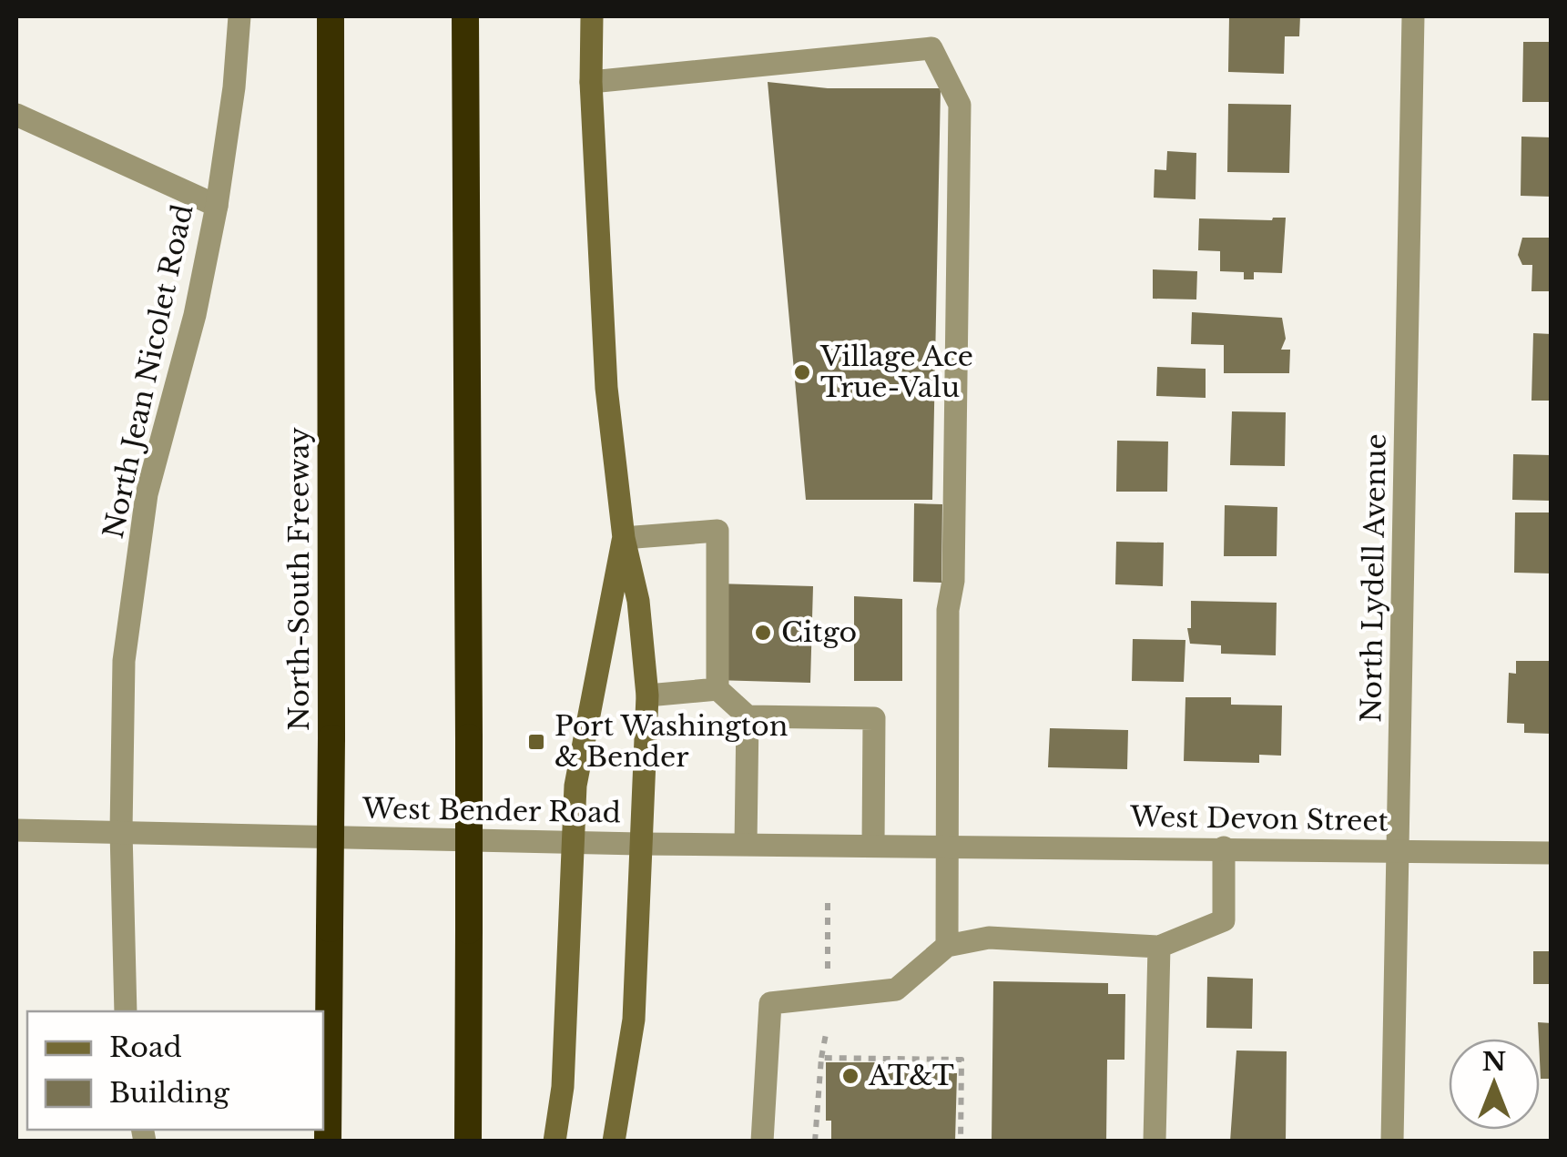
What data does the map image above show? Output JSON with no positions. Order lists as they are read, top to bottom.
{
  "streets": {
    "highway": ["North-South Freeway"],
    "street": [
      "North Jean Nicolet Road",
      "North Lydell Avenue",
      "West Bender Road",
      "West Devon Street"
    ]
  },
  "crossings": [
    ["North Jean Nicolet Road", "West Bender Road"],
    ["North Lydell Avenue", "West Devon Street"],
    ["West Bender Road", "West Devon Street"]
  ],
  "places": {
    "other": ["Village Ace True-Valu", "Citgo", "AT&T"],
    "transit": ["Port Washington & Bender"]
  },
  "legend": ["Road", "Building"],
  "north": "top"
}
